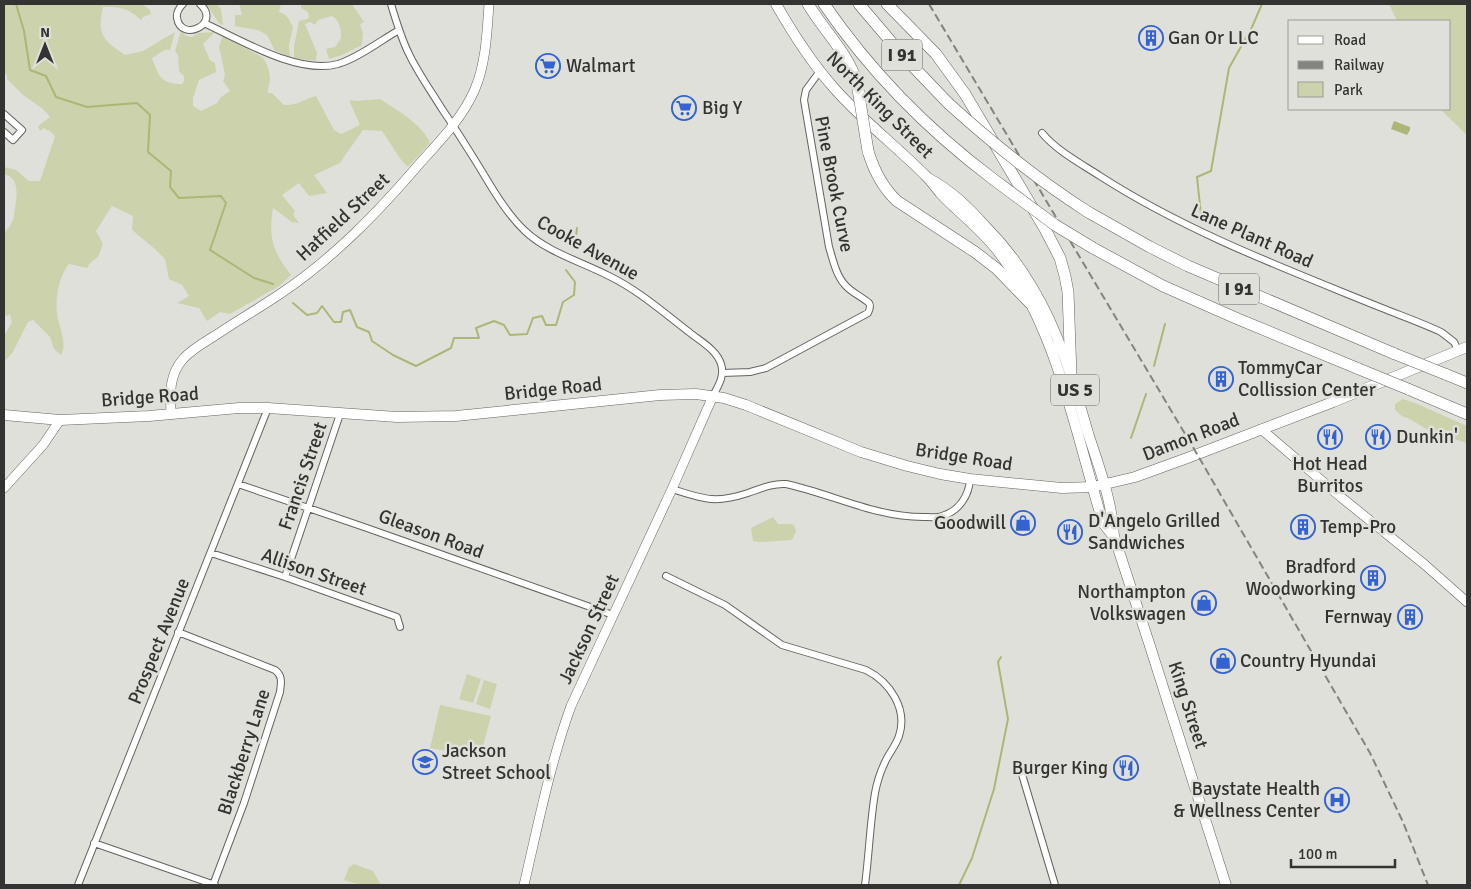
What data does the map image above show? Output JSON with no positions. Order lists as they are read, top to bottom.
{
  "streets": {
    "highway": ["I 91"],
    "main road": [
      "North King Street",
      "Bridge Road",
      "US 5",
      "Damon Road",
      "King Street"
    ],
    "street": [
      "Pine Brook Curve",
      "Hatfield Street",
      "Lane Plant Road",
      "Cooke Avenue",
      "Francis Street",
      "Gleason Road",
      "Allison Street",
      "Jackson Street",
      "Prospect Avenue",
      "Blackberry Lane"
    ]
  },
  "crossings": [
    ["North King Street", "Pine Brook Curve"],
    ["North King Street", "Bridge Road"],
    ["North King Street", "Damon Road"],
    ["North King Street", "King Street"],
    ["Pine Brook Curve", "Cooke Avenue"],
    ["Hatfield Street", "Cooke Avenue"],
    ["Hatfield Street", "Bridge Road"],
    ["Lane Plant Road", "Damon Road"],
    ["Bridge Road", "Damon Road"],
    ["Bridge Road", "Francis Street"],
    ["Bridge Road", "Jackson Street"],
    ["Bridge Road", "Prospect Avenue"],
    ["Bridge Road", "King Street"],
    ["Damon Road", "King Street"],
    ["Francis Street", "Gleason Road"],
    ["Francis Street", "Allison Street"],
    ["Gleason Road", "Jackson Street"],
    ["Gleason Road", "Prospect Avenue"],
    ["Allison Street", "Prospect Avenue"],
    ["Prospect Avenue", "Blackberry Lane"]
  ],
  "places": {
    "building": [
      "Gan Or LLC",
      "TommyCar Collission Center",
      "Temp-Pro",
      "Bradford Woodworking",
      "Fernway"
    ],
    "supermarket": ["Walmart", "Big Y"],
    "restaurant": [
      "Hot Head Burritos",
      "Dunkin'",
      "D'Angelo Grilled Sandwiches",
      "Burger King"
    ],
    "shop": ["Goodwill", "Northampton Volkswagen", "Country Hyundai"],
    "school or university": ["Jackson Street School"],
    "hospital": ["Baystate Health & Wellness Center"]
  },
  "legend": ["Road", "Railway", "Park"],
  "scale_bar": "100 m",
  "north": "top"
}
